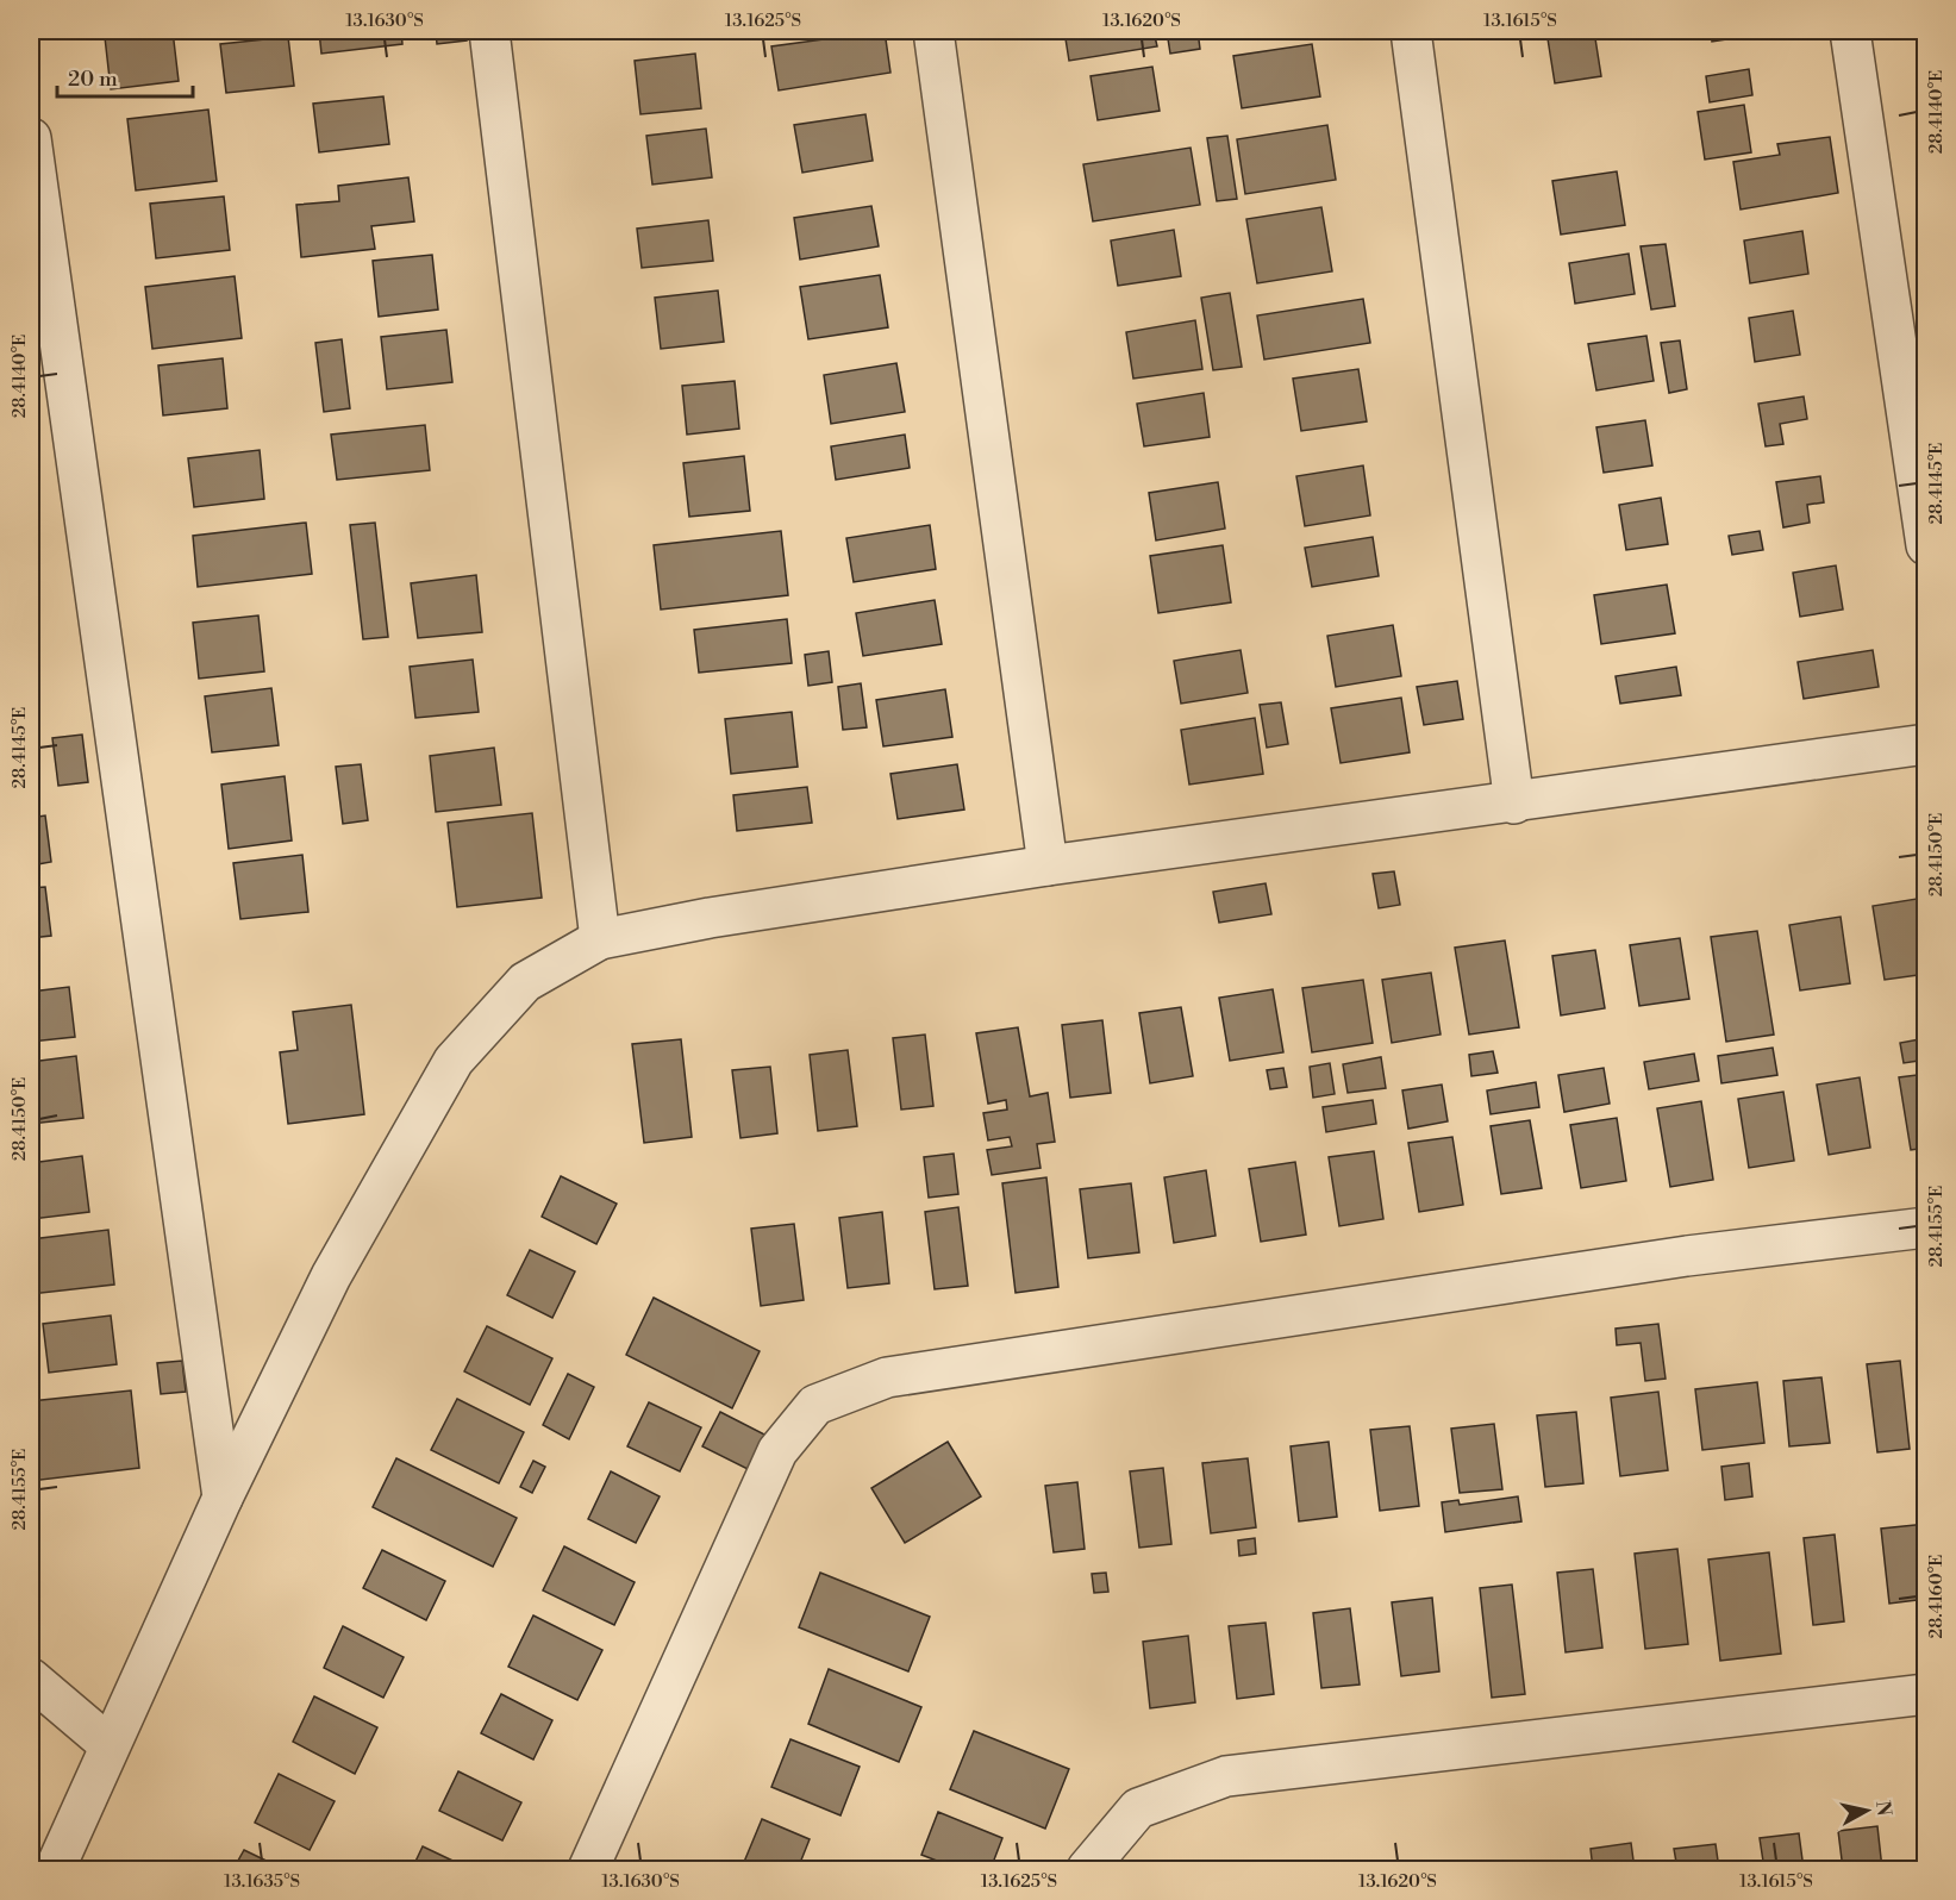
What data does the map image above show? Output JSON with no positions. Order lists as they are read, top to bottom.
{
  "scale_bar": "20 m",
  "north": "right",
  "coordinates": [
    "13.1630°S",
    "13.1625°S",
    "13.1620°S",
    "13.1615°S",
    "28.4140°E",
    "28.4145°E",
    "28.4150°E",
    "28.4155°E",
    "28.4160°E",
    "13.1635°S"
  ]
}
